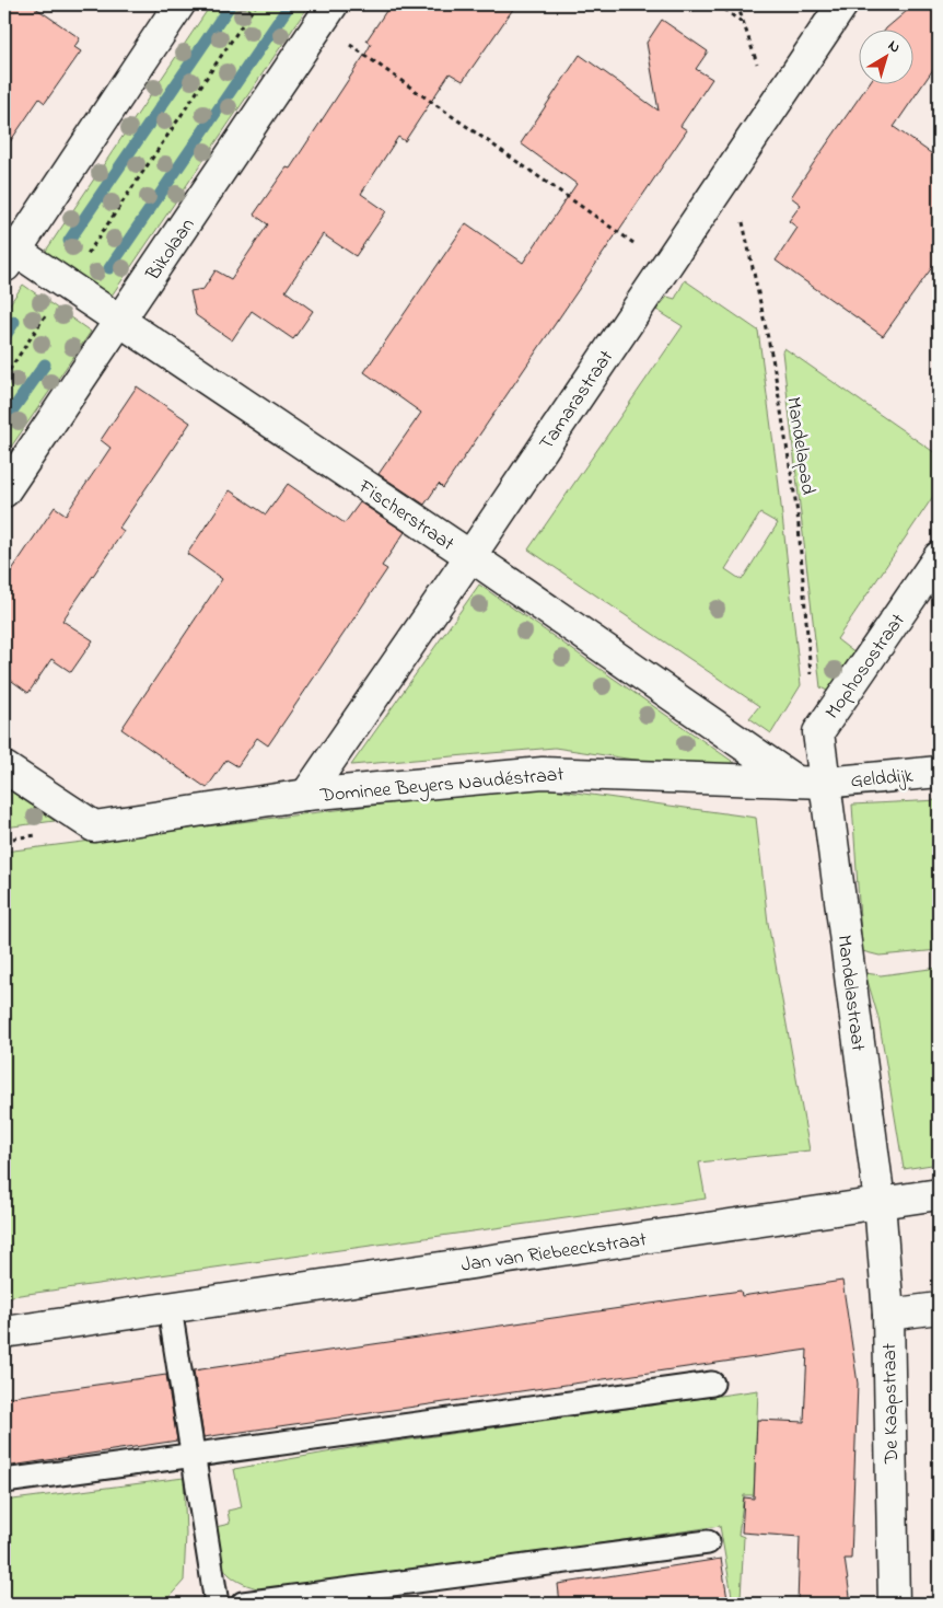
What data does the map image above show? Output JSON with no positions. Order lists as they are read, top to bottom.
{
  "streets": {
    "street": [
      "Bikolaan",
      "Tamarastraat",
      "Fischerstraat",
      "Mophosostraat",
      "Gelddijk",
      "Dominee Beyers Naudéstraat",
      "Mandelastraat",
      "Jan van Riebeeckstraat",
      "De Kaapstraat"
    ],
    "path": ["Mandelapad"]
  },
  "crossings": [
    ["Bikolaan", "Fischerstraat"],
    ["Tamarastraat", "Mandelapad"],
    ["Tamarastraat", "Fischerstraat"],
    ["Tamarastraat", "Dominee Beyers Naudéstraat"],
    ["Mandelapad", "Mophosostraat"],
    ["Fischerstraat", "Mophosostraat"],
    ["Fischerstraat", "Gelddijk"],
    ["Fischerstraat", "Dominee Beyers Naudéstraat"],
    ["Fischerstraat", "Mandelastraat"],
    ["Mophosostraat", "Gelddijk"],
    ["Mophosostraat", "Dominee Beyers Naudéstraat"],
    ["Mophosostraat", "Mandelastraat"],
    ["Gelddijk", "Dominee Beyers Naudéstraat"],
    ["Gelddijk", "Mandelastraat"],
    ["Dominee Beyers Naudéstraat", "Mandelastraat"],
    ["Mandelastraat", "Jan van Riebeeckstraat"],
    ["Mandelastraat", "De Kaapstraat"],
    ["Jan van Riebeeckstraat", "De Kaapstraat"]
  ],
  "north": "top right"
}
